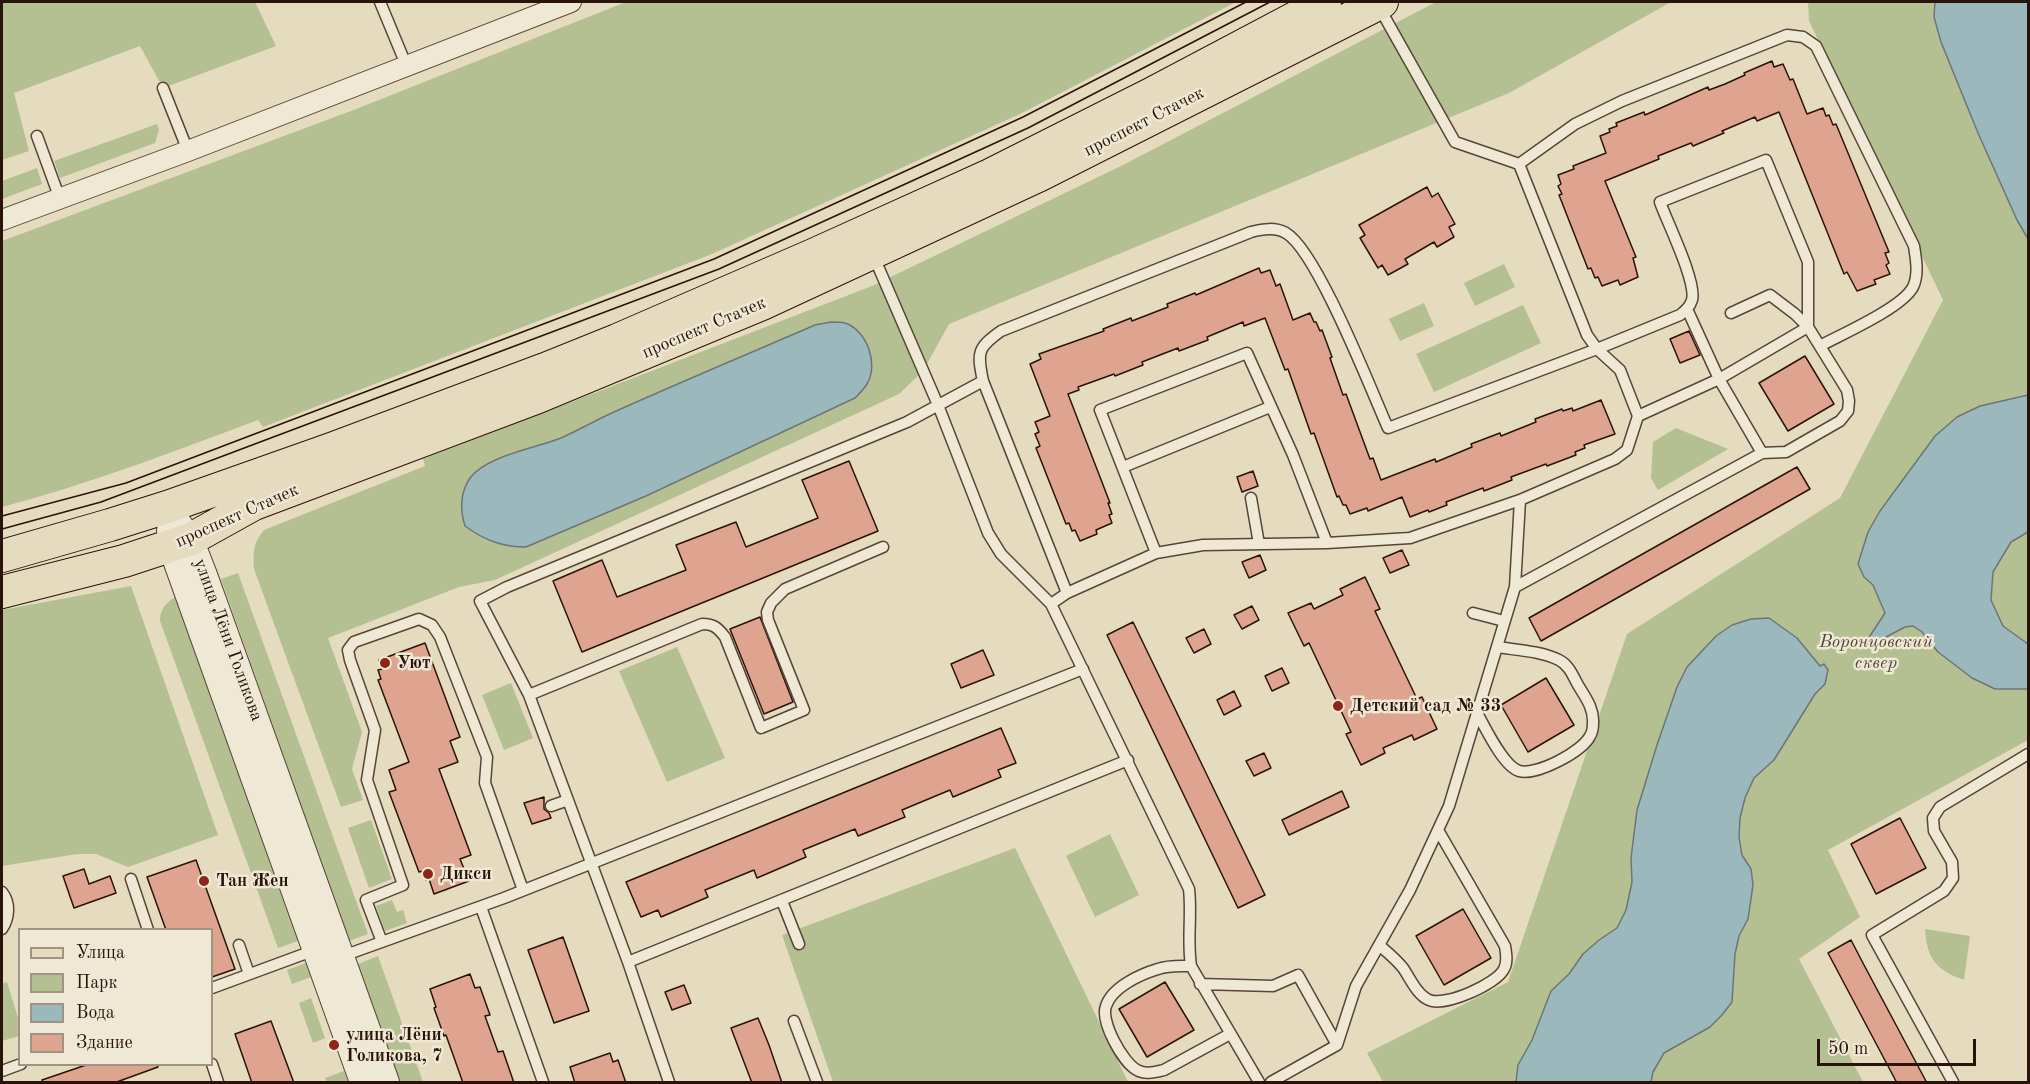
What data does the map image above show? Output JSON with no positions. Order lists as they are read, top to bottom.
{
  "streets": {
    "main road": ["проспект Стачек"],
    "street": ["улица Лёни Голикова"]
  },
  "crossings": [
    ["проспект Стачек", "улица Лёни Голикова"]
  ],
  "parks": ["Воронцовский сквер"],
  "places": [
    "Уют",
    "Детский сад № 33",
    "Дикси",
    "Тан Жен",
    "улица Лёни Голикова, 7"
  ],
  "legend": [
    "Улица",
    "Парк",
    "Вода",
    "Здание"
  ],
  "scale_bar": "50 m"
}
